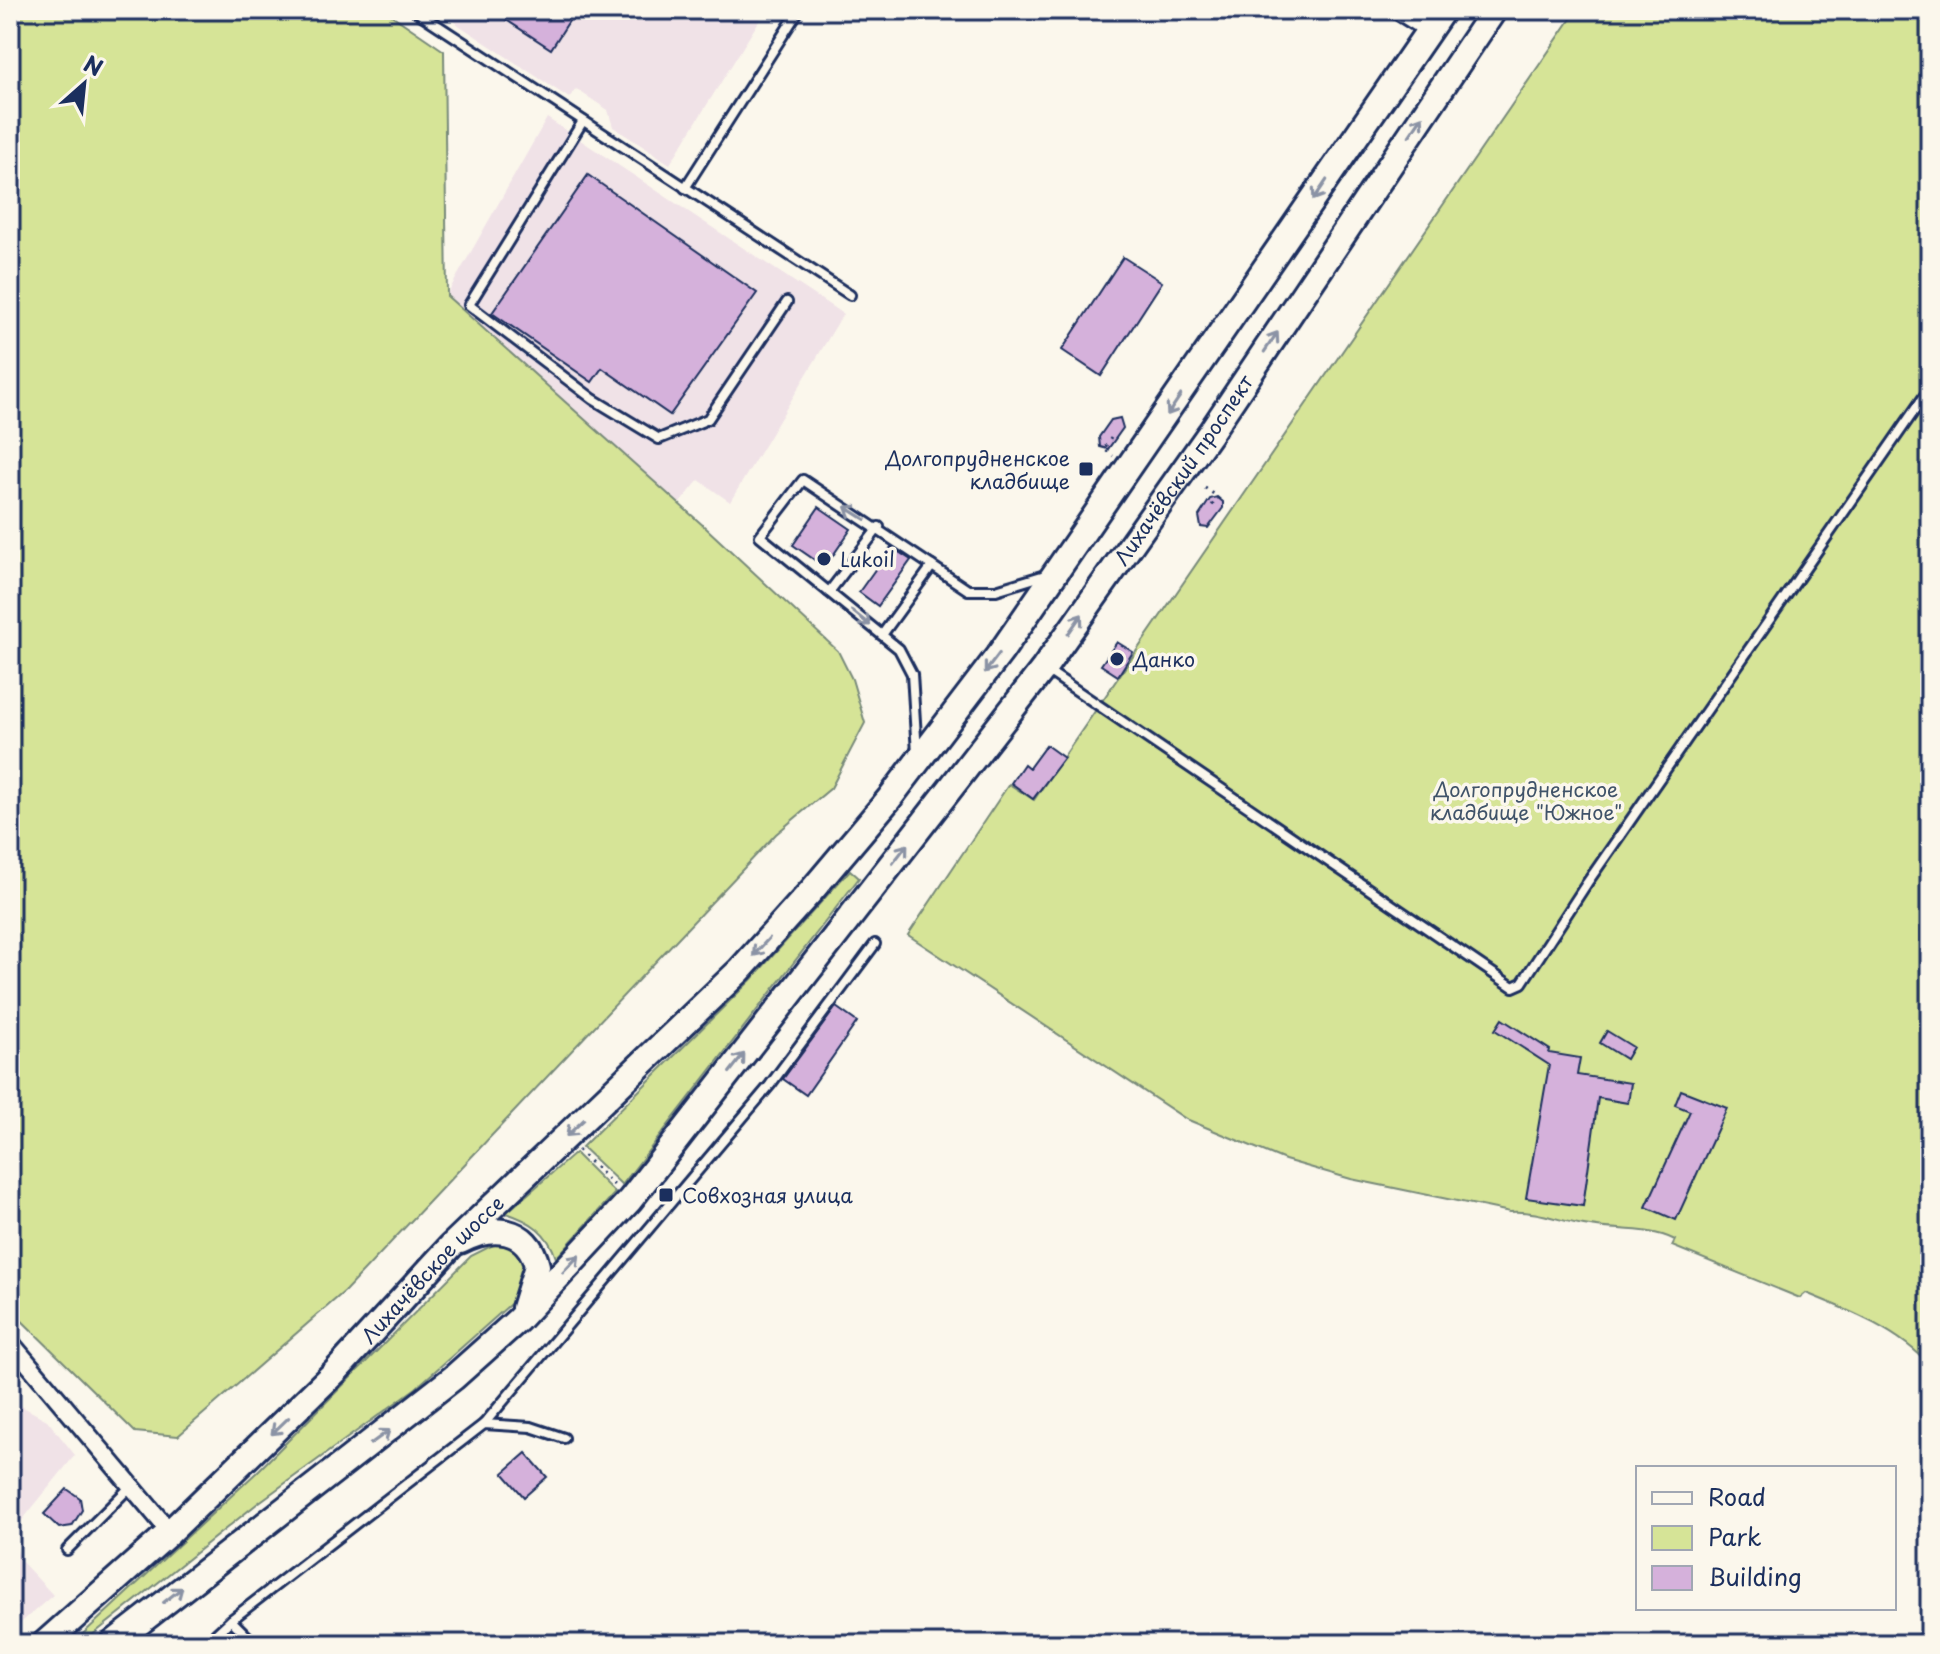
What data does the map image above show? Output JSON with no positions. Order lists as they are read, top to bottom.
{
  "streets": {
    "main road": ["Лихачёвский проспект", "Лихачёвское шоссе"]
  },
  "parks": ["Долгопрудненское кладбище \"Южное\""],
  "places": {
    "transit": ["Долгопрудненское кладбище", "Совхозная улица"],
    "other": ["Lukoil", "Данко"]
  },
  "legend": ["Road", "Park", "Building"],
  "north": "top right"
}
